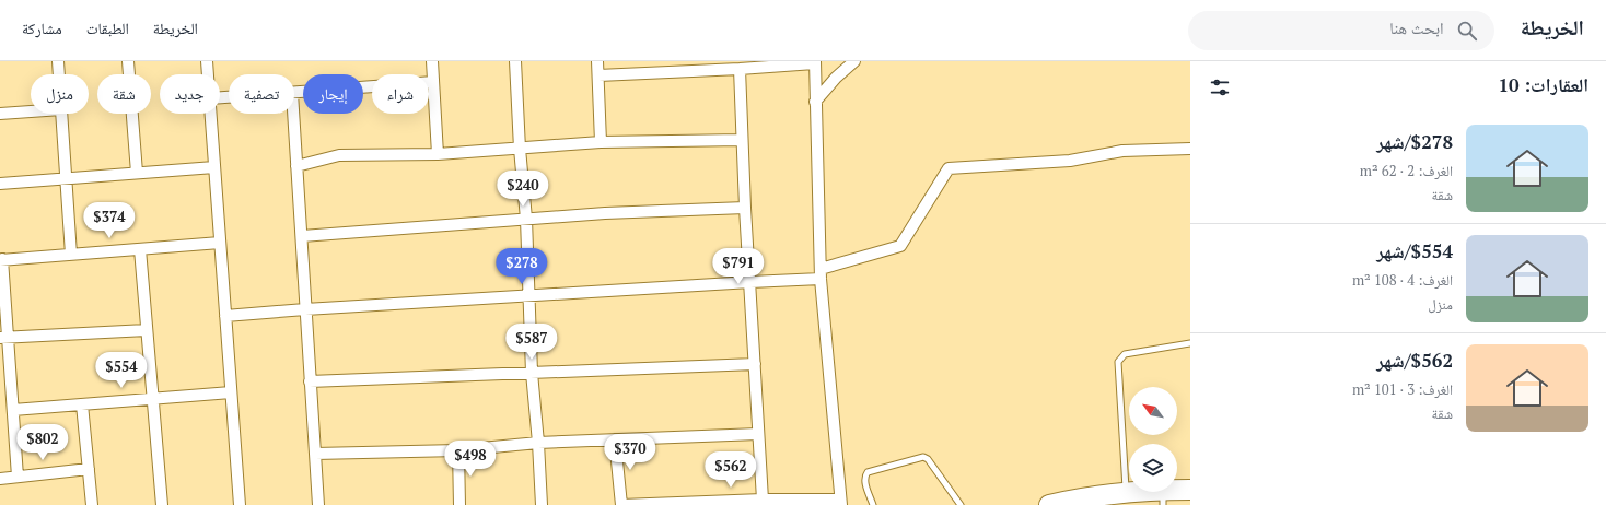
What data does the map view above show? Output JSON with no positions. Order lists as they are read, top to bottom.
{
  "north": "top left",
  "page": {
    "header": "الخريطة",
    "search": "ابحث هنا",
    "nav": ["الخريطة", "الطبقات", "مشاركة"],
    "heading": "العقارات: 10",
    "chip": [
      "شراء",
      "إيجار",
      "تصفية",
      "جديد",
      "شقة",
      "منزل"
    ],
    "list": [
      {
        "name": "$278/شهر",
        "note": "الغرف: 2 · 62 m² · شقة"
      },
      {
        "name": "$554/شهر",
        "note": "الغرف: 4 · 108 m² · منزل"
      },
      {
        "name": "$562/شهر",
        "note": "الغرف: 3 · 101 m² · شقة"
      }
    ],
    "price": [
      "$240",
      "$374",
      "$278",
      "$791",
      "$587",
      "$554",
      "$802",
      "$370",
      "$498",
      "$562"
    ]
  }
}
